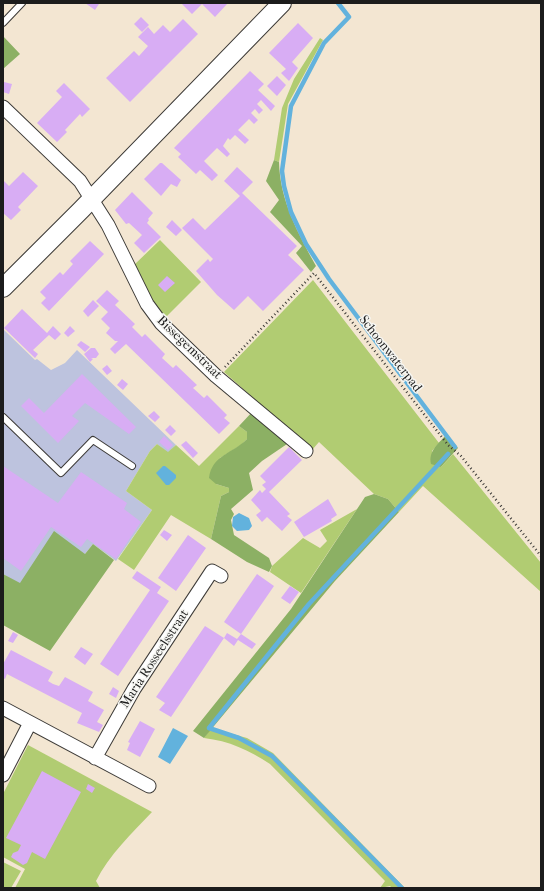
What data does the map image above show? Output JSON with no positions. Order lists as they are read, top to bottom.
{
  "streets": {
    "street": ["Bissegemstraat", "Maria Rosseelsstraat"],
    "path": ["Schoonwaterpad"]
  },
  "crossings": [
    ["Bissegemstraat", "Schoonwaterpad"]
  ]
}
